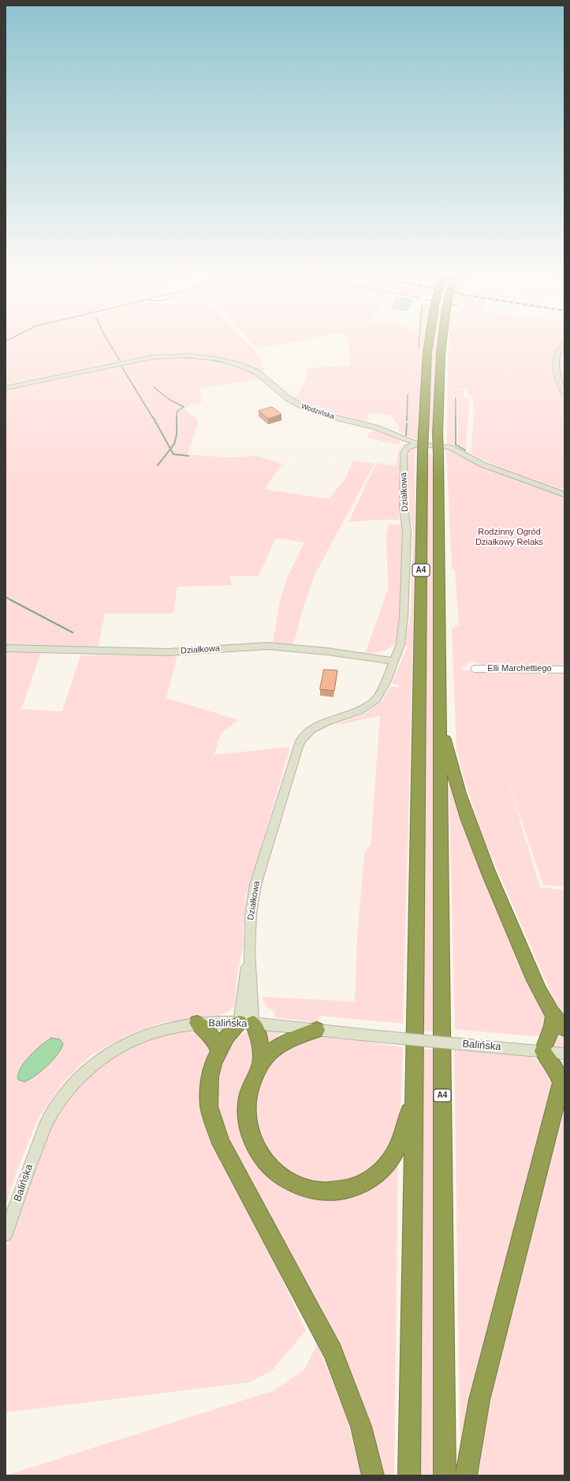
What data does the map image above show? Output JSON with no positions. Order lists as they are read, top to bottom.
{
  "streets": {
    "highway": ["A4"],
    "street": [
      "Wodzińska",
      "Działkowa",
      "Elli Marchettiego",
      "Balińska"
    ]
  },
  "crossings": [
    ["Wodzińska", "Działkowa"],
    ["Wodzińska", "A4"],
    ["Działkowa", "Balińska"]
  ],
  "parks": ["Rodzinny Ogród Działkowy Relaks"]
}
